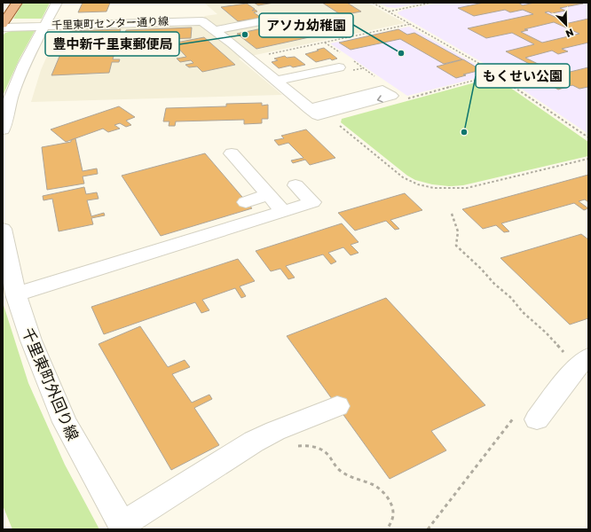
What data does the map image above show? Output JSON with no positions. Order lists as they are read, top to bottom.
{
  "streets": {
    "street": ["千里東町センター通り線", "千里東町外回り線"]
  },
  "places": ["豊中新千里東郵便局", "アソカ幼稚園", "もくせい公園"],
  "north": "bottom right"
}
